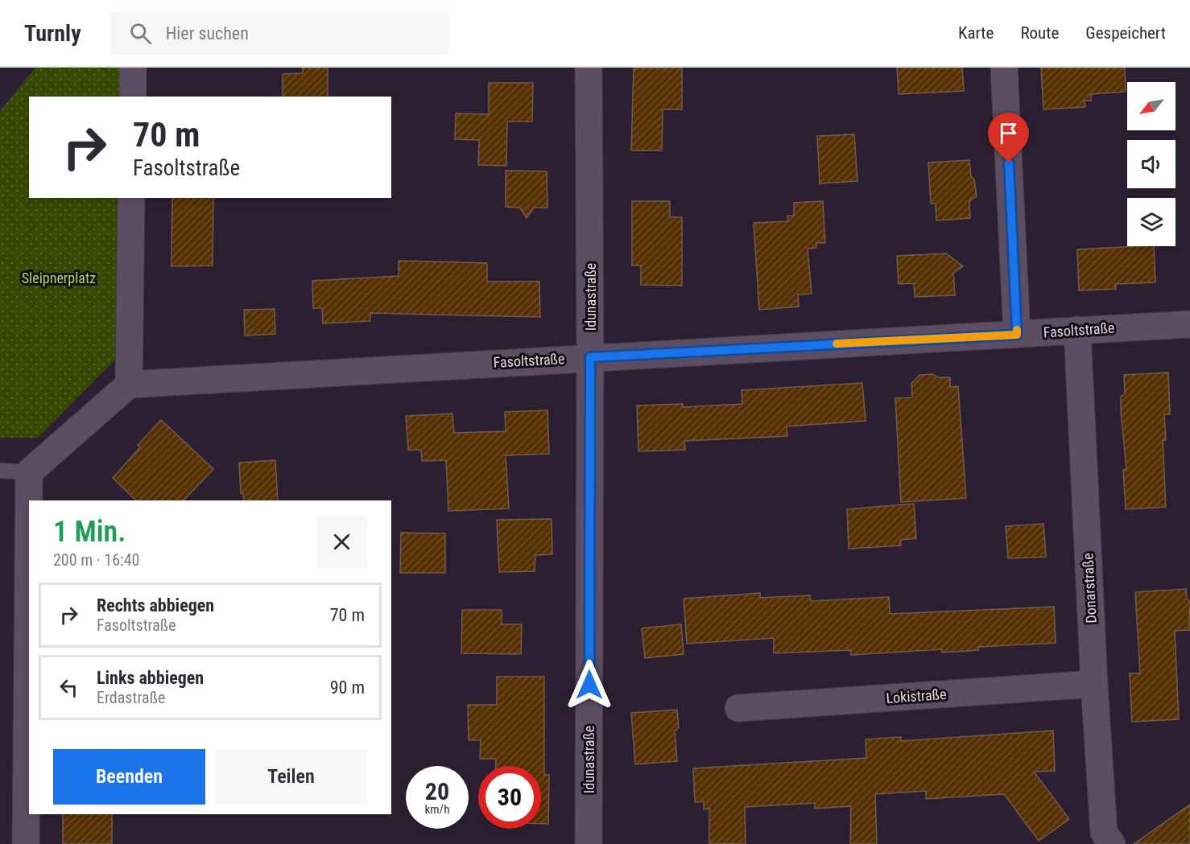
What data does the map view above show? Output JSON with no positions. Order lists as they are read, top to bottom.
{
  "streets": {
    "street": [
      "Idunastraße",
      "Fasoltstraße",
      "Donarstraße",
      "Lokistraße"
    ]
  },
  "crossings": [
    ["Idunastraße", "Fasoltstraße"],
    ["Fasoltstraße", "Donarstraße"],
    ["Donarstraße", "Lokistraße"]
  ],
  "parks": ["Sleipnerplatz"],
  "north": "bottom left",
  "page": {
    "header": "Turnly",
    "search": "Hier suchen",
    "nav": ["Karte", "Route", "Gespeichert"],
    "turn": ["70 m", "Fasoltstraße"],
    "heading": ["1 Min.", "200 m · 16:40"],
    "list": [
      {
        "name": "Rechts abbiegen",
        "note": "Fasoltstraße",
        "value": "70 m"
      },
      {
        "name": "Links abbiegen",
        "note": "Erdastraße",
        "value": "90 m"
      }
    ],
    "buttons": ["Beenden", "Teilen"],
    "speed": "20 km/h",
    "limit": "30"
  }
}
